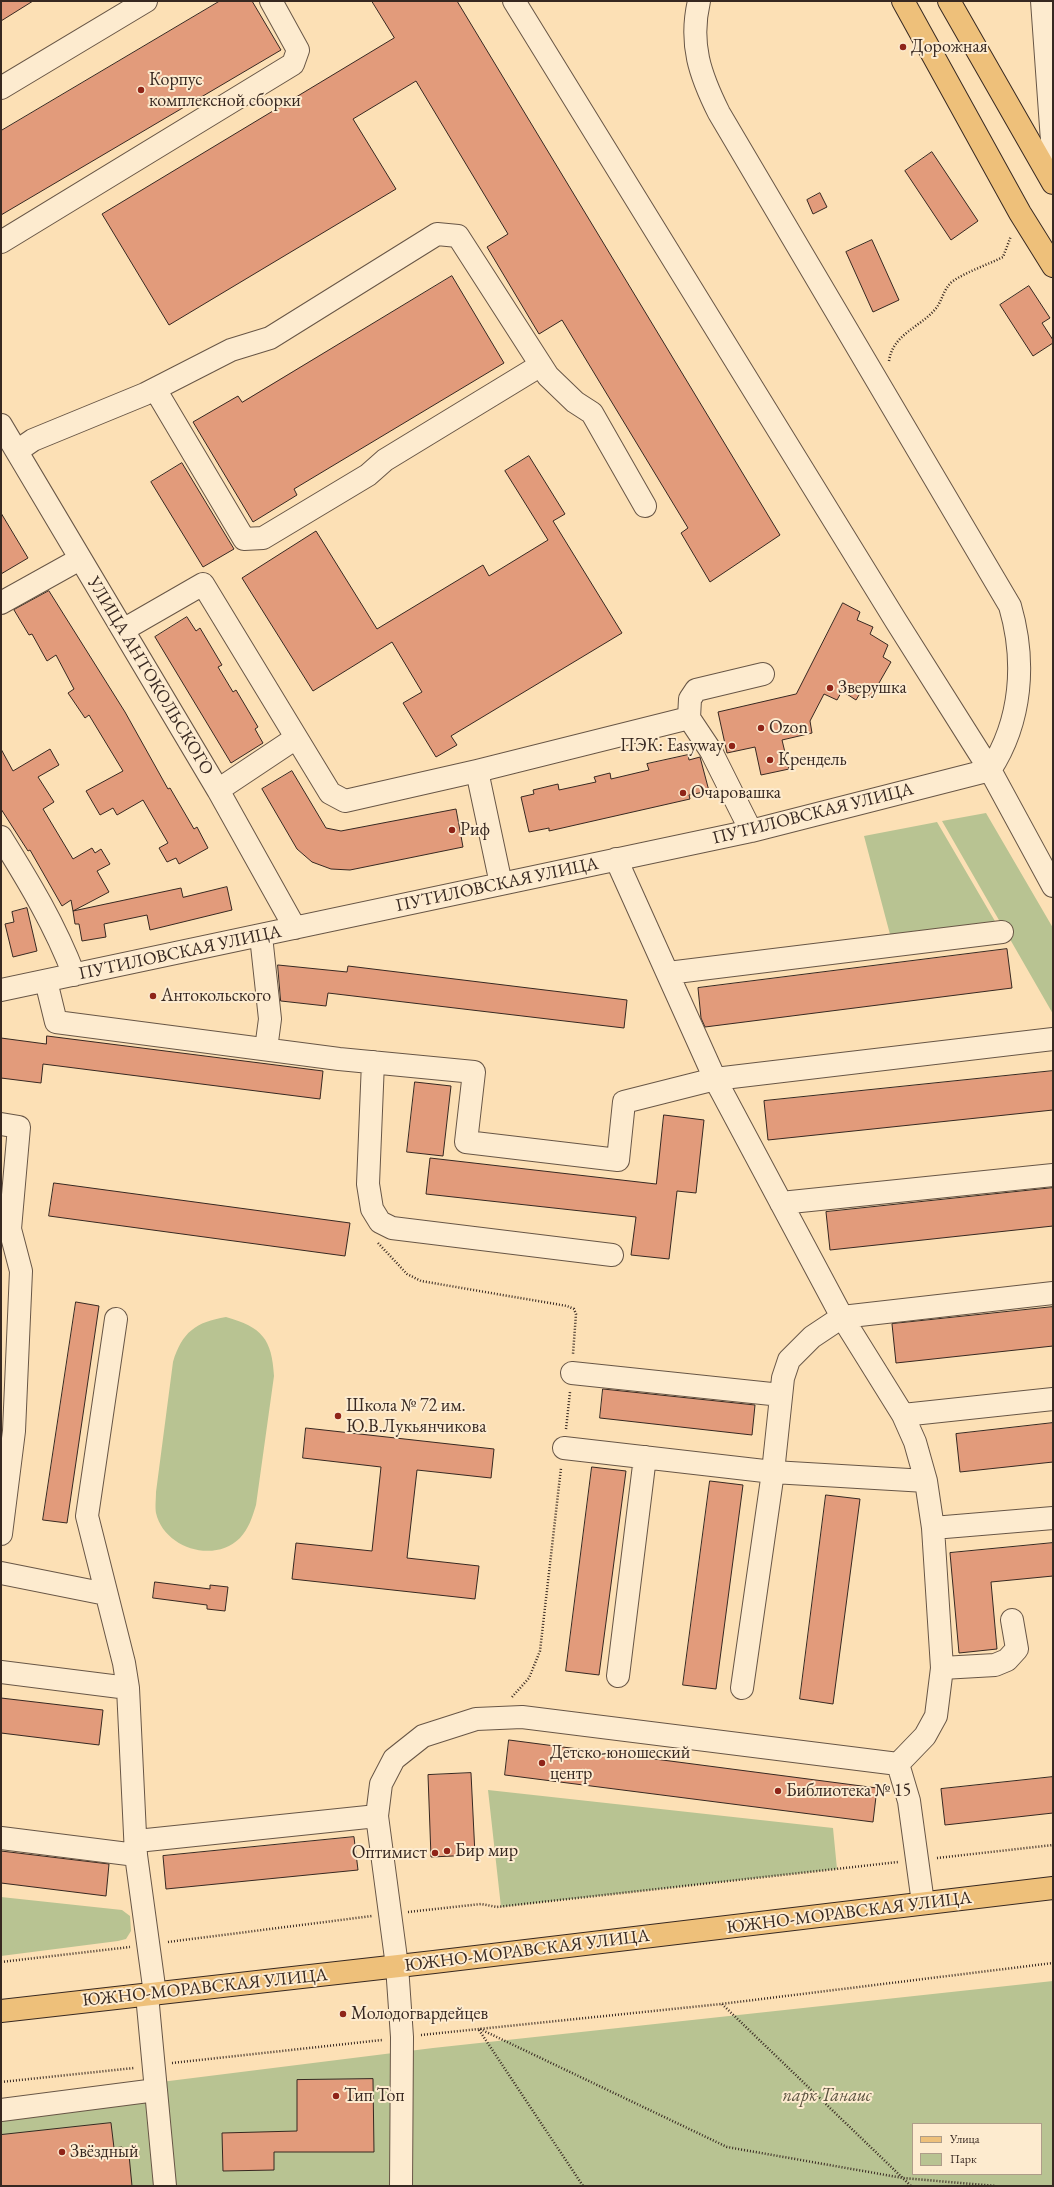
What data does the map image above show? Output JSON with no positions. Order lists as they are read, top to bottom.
{
  "streets": {
    "main road": ["ЮЖНО-МОРАВСКАЯ УЛИЦА"],
    "street": ["УЛИЦА АНТОКОЛЬСКОГО", "ПУТИЛОВСКАЯ УЛИЦА"]
  },
  "crossings": [
    ["УЛИЦА АНТОКОЛЬСКОГО", "ПУТИЛОВСКАЯ УЛИЦА"]
  ],
  "parks": ["парк Танаис"],
  "places": [
    "Дорожная",
    "Корпус комплексной сборки",
    "Зверушка",
    "Ozon",
    "ПЭК: Easyway",
    "Крендель",
    "Очаровашка",
    "Риф",
    "Антокольского",
    "Школа № 72 им. Ю.В.Лукьянчикова",
    "Детско-юношеский центр",
    "Библиотека № 15",
    "Бир мир",
    "Оптимист",
    "Молодогвардейцев",
    "Тип Топ",
    "Звёздный"
  ],
  "legend": ["Улица", "Парк"]
}
